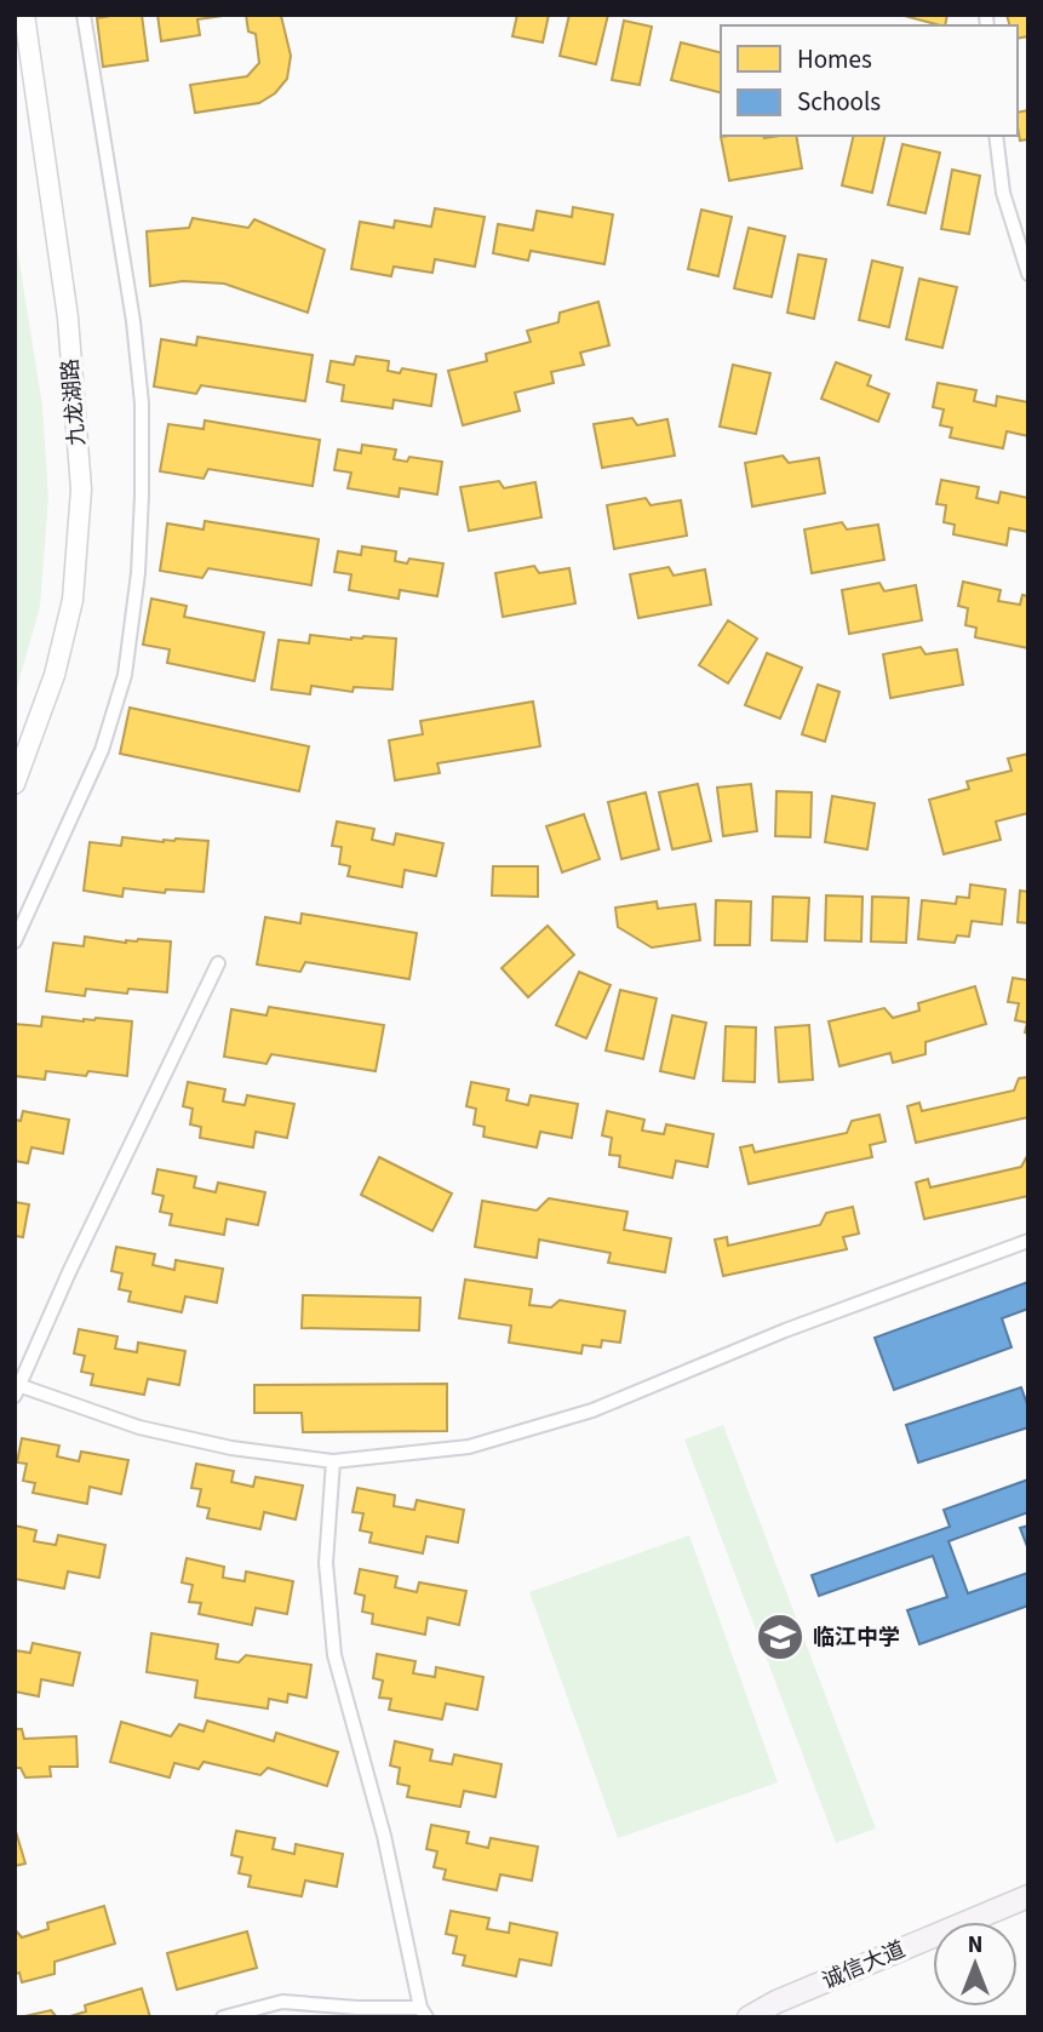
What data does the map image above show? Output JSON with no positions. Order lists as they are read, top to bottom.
{
  "streets": {
    "main road": ["诚信大道"],
    "street": ["九龙湖路"]
  },
  "places": {
    "school or university": ["临江中学"]
  },
  "legend": ["Homes", "Schools"],
  "north": "top"
}
